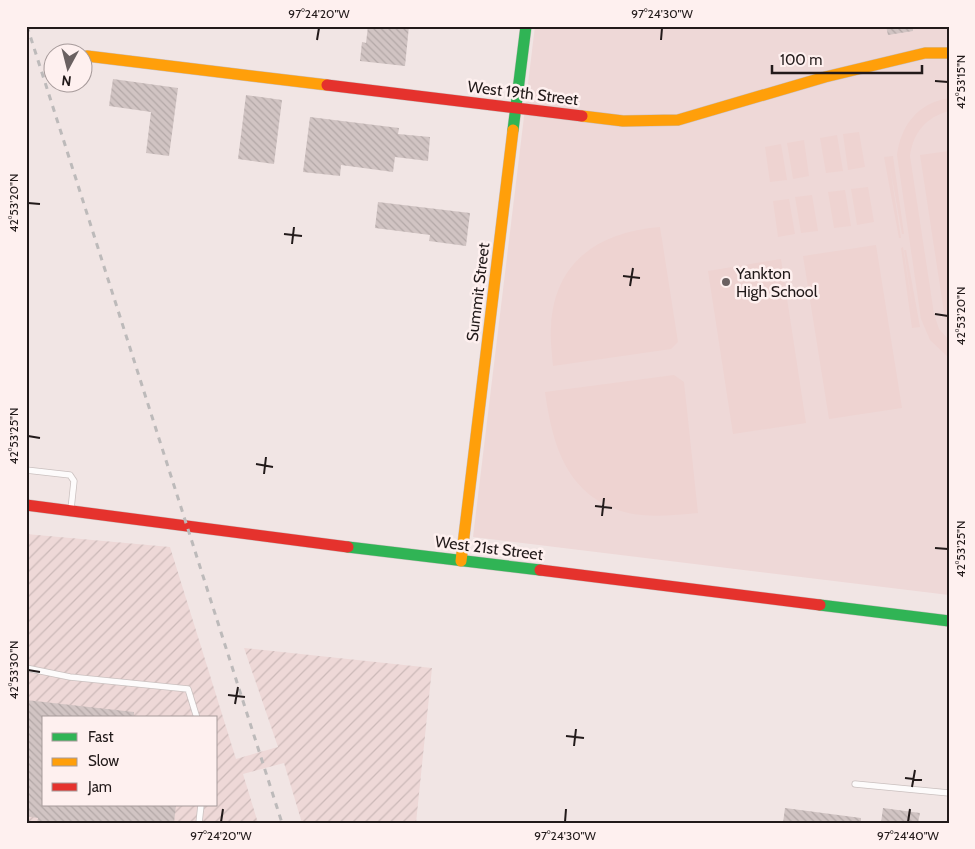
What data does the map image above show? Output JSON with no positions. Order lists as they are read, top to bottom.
{
  "streets": {
    "street": ["West 19th Street", "Summit Street", "West 21st Street"]
  },
  "crossings": [
    ["West 19th Street", "Summit Street"],
    ["Summit Street", "West 21st Street"]
  ],
  "places": ["Yankton High School"],
  "legend": ["Fast", "Slow", "Jam"],
  "scale_bar": "100 m",
  "north": "bottom",
  "coordinates": [
    "97°24'20\"W",
    "97°24'30\"W",
    "42°53'15\"N",
    "42°53'20\"N",
    "42°53'25\"N",
    "42°53'30\"N",
    "97°24'40\"W"
  ]
}
